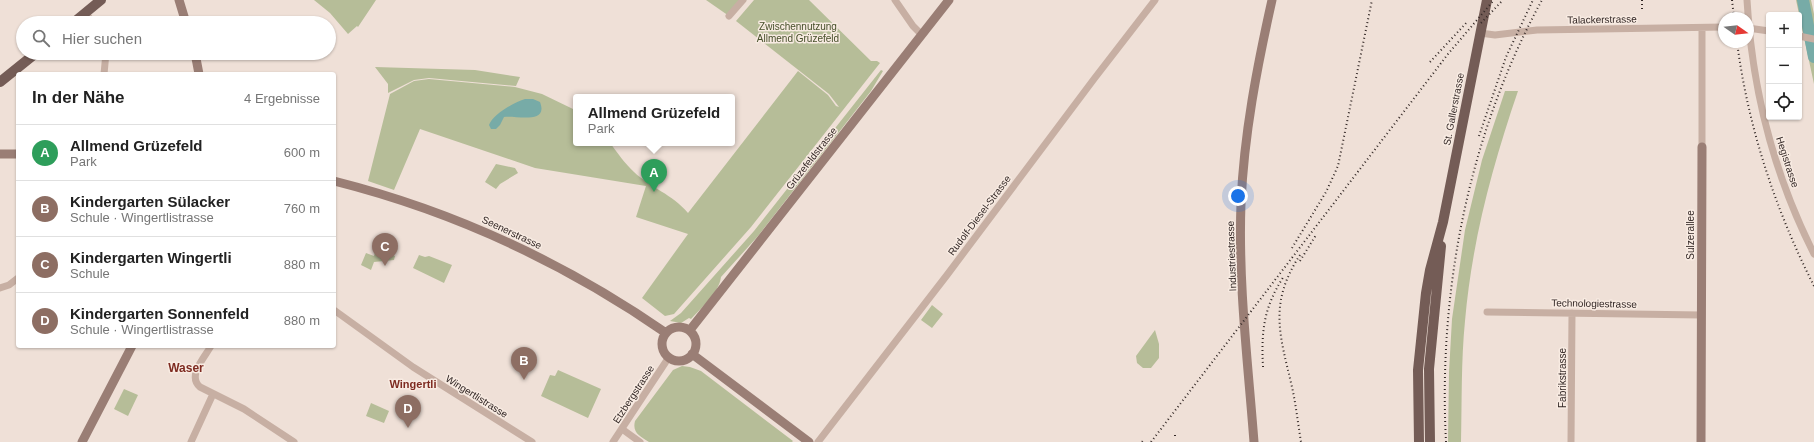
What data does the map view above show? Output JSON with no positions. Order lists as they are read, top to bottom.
{
  "streets": {
    "main road": [
      "St. Gallerstrasse",
      "Grüzefeldstrasse",
      "Seenerstrasse",
      "Sulzerallee",
      "Industriestrasse"
    ],
    "street": [
      "Talackerstrasse",
      "Hegistrasse",
      "Rudolf-Diesel-Strasse",
      "Technologiestrasse",
      "Fabrikstrasse",
      "Etzbergstrasse",
      "Wingertlistrasse"
    ]
  },
  "crossings": [
    ["Talackerstrasse", "St. Gallerstrasse"],
    ["Talackerstrasse", "Sulzerallee"],
    ["Grüzefeldstrasse", "Seenerstrasse"],
    ["Grüzefeldstrasse", "Etzbergstrasse"],
    ["Seenerstrasse", "Etzbergstrasse"],
    ["Sulzerallee", "Technologiestrasse"],
    ["Technologiestrasse", "Fabrikstrasse"]
  ],
  "districts": ["Waser", "Wingertli"],
  "parks": ["Zwischennutzung Allmend Grüzefeld"],
  "north": "right",
  "page": {
    "map_buttons": ["+", "−"],
    "search": "Hier suchen",
    "heading": ["In der Nähe", "4 Ergebnisse"],
    "popup": ["Allmend Grüzefeld", "Park"],
    "list": [
      {
        "mark": "A",
        "name": "Allmend Grüzefeld",
        "note": "Park",
        "value": "600 m"
      },
      {
        "mark": "B",
        "name": "Kindergarten Sülacker",
        "note": "Schule · Wingertlistrasse",
        "value": "760 m"
      },
      {
        "mark": "C",
        "name": "Kindergarten Wingertli",
        "note": "Schule",
        "value": "880 m"
      },
      {
        "mark": "D",
        "name": "Kindergarten Sonnenfeld",
        "note": "Schule · Wingertlistrasse",
        "value": "880 m"
      }
    ],
    "pins": [
      "A",
      "C",
      "B",
      "D"
    ]
  }
}
